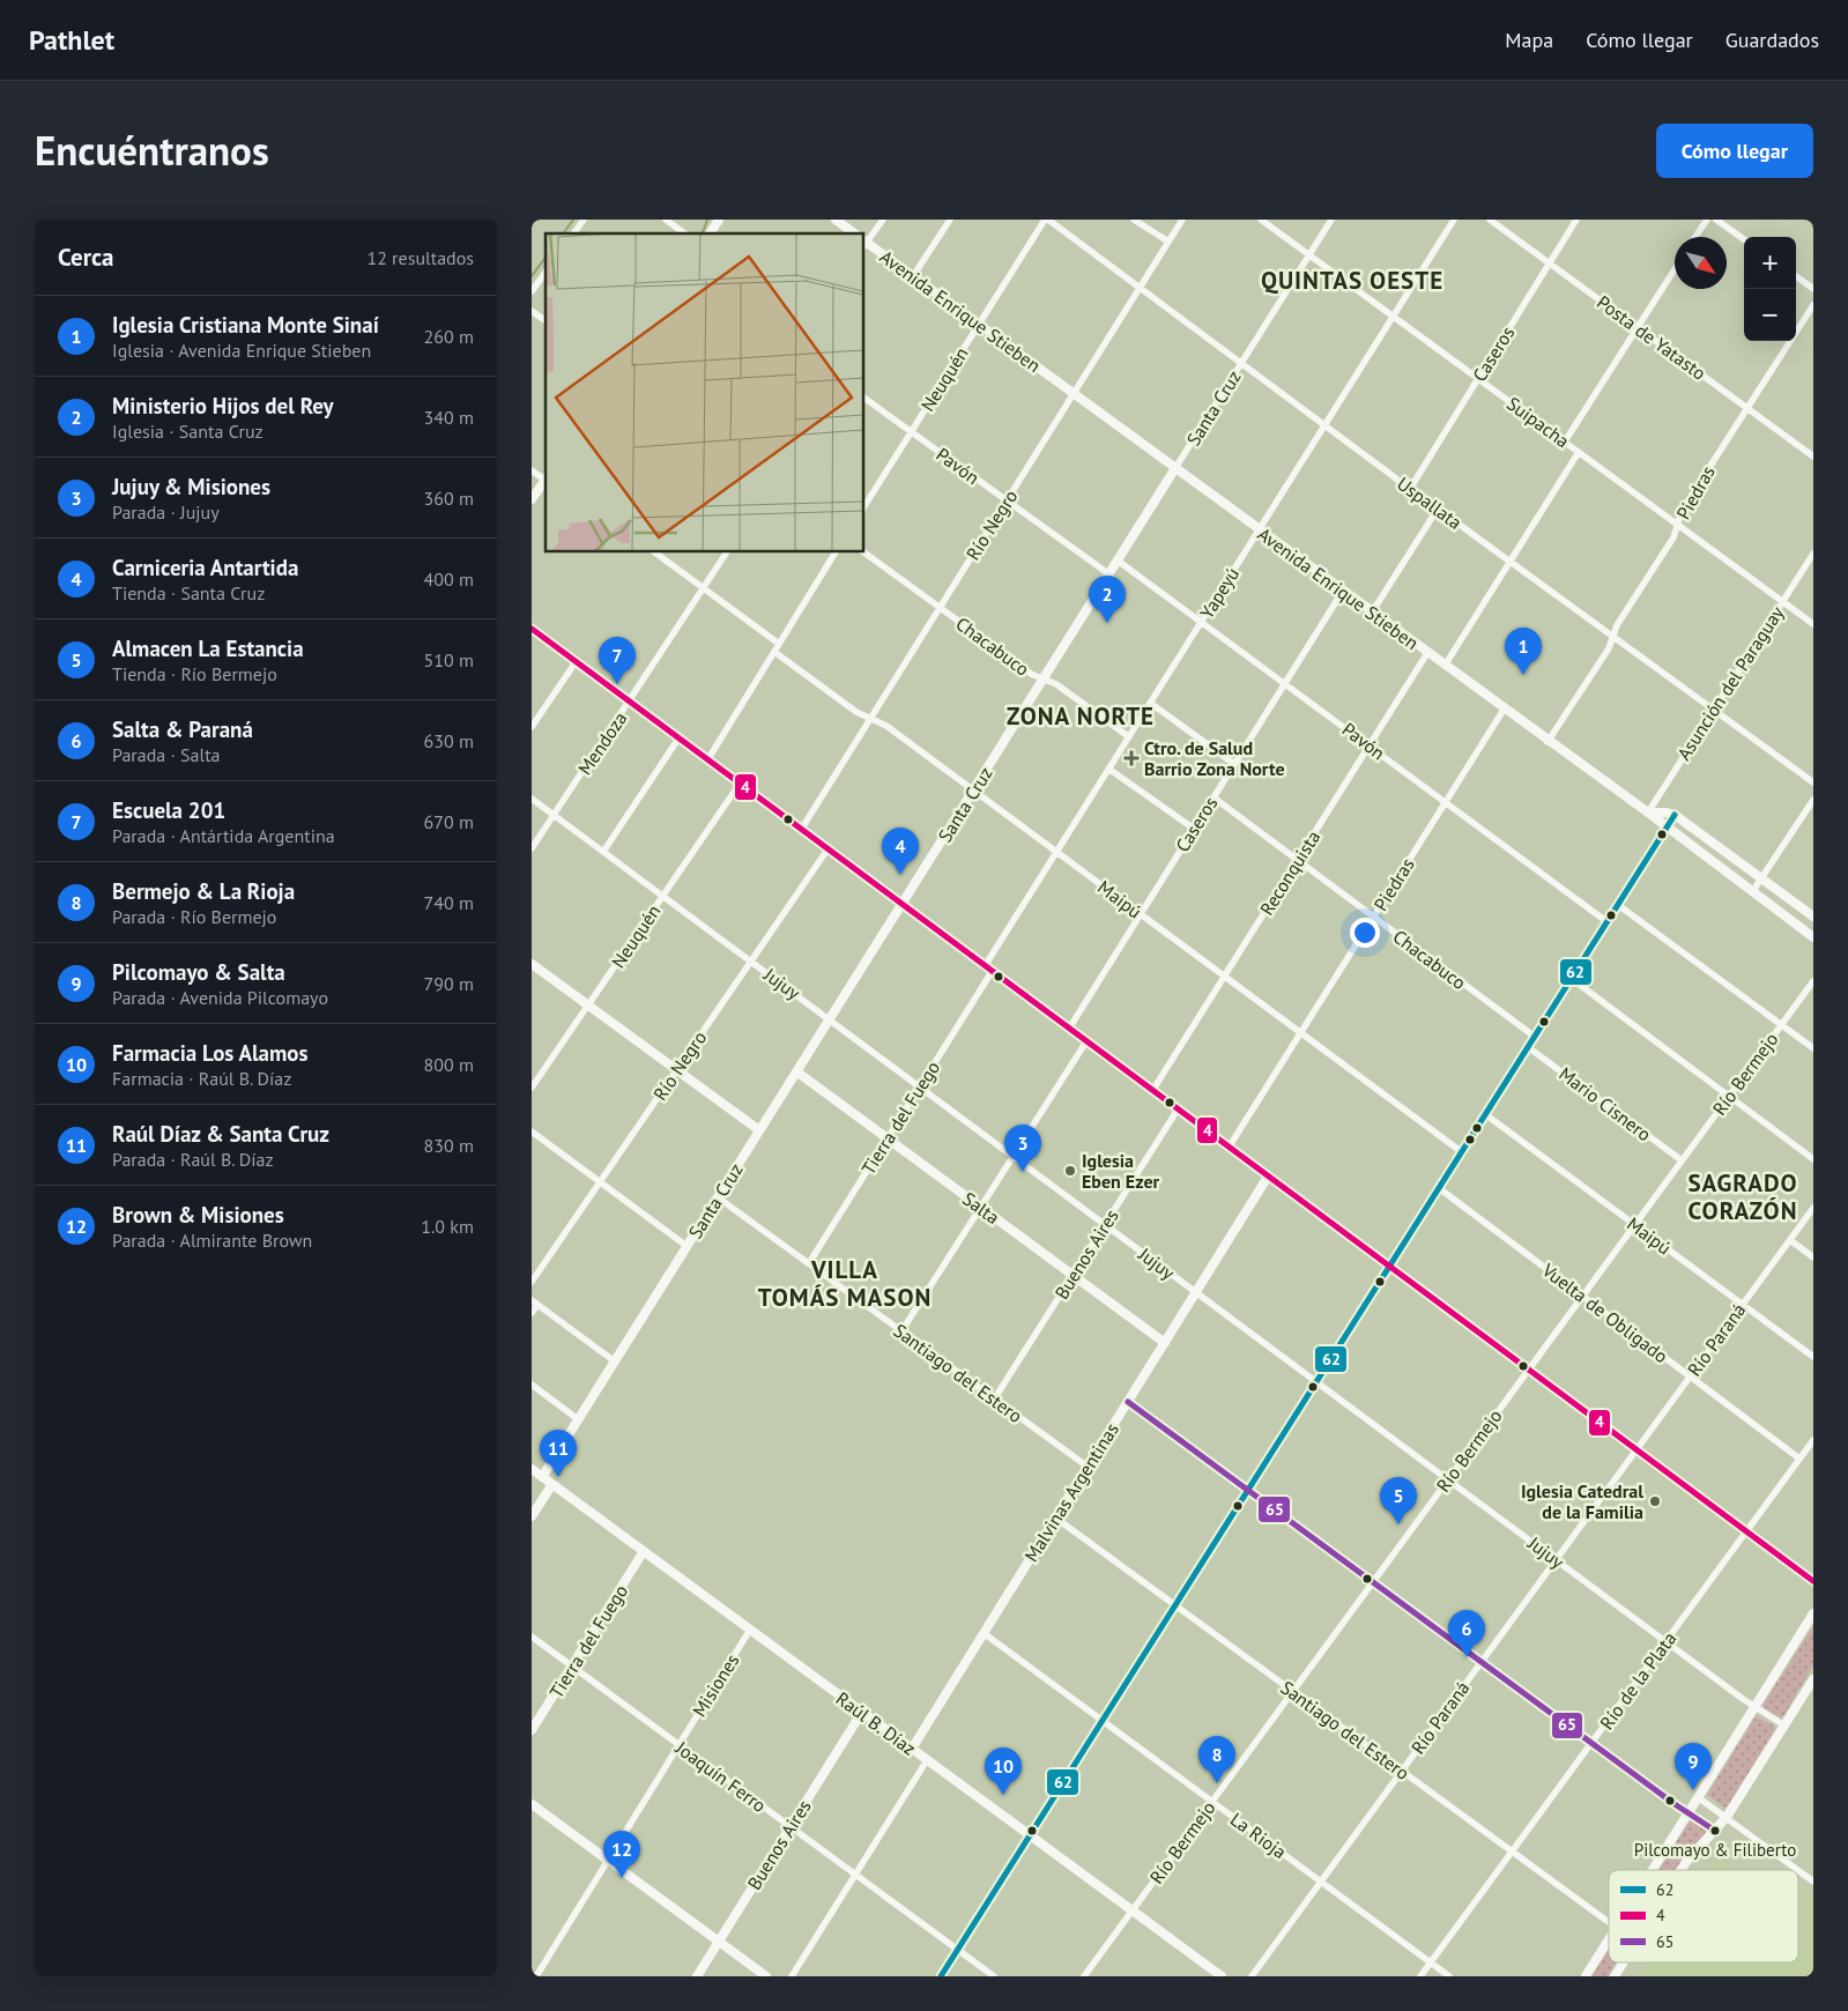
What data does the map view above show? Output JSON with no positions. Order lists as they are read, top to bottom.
{
  "streets": {
    "main road": [
      "Avenida Enrique Stieben",
      "Santa Cruz",
      "Tierra del Fuego",
      "Salta",
      "Buenos Aires",
      "Malvinas Argentinas",
      "Raúl B. Díaz"
    ],
    "street": [
      "Posta de Yatasto",
      "Caseros",
      "Neuquén",
      "Suipacha",
      "Pavón",
      "Piedras",
      "Uspallata",
      "Río Negro",
      "Yapeyú",
      "Chacabuco",
      "Asunción del Paraguay",
      "Mendoza",
      "Reconquista",
      "Maipú",
      "Jujuy",
      "Río Bermejo",
      "Mario Cisnero",
      "Vuelta de Obligado",
      "Río Paraná",
      "Santiago del Estero",
      "Río de la Plata",
      "Misiones",
      "Joaquín Ferro",
      "La Rioja"
    ]
  },
  "crossings": [
    ["Avenida Enrique Stieben", "Caseros"],
    ["Avenida Enrique Stieben", "Neuquén"],
    ["Avenida Enrique Stieben", "Santa Cruz"],
    ["Avenida Enrique Stieben", "Piedras"],
    ["Avenida Enrique Stieben", "Río Negro"],
    ["Avenida Enrique Stieben", "Yapeyú"],
    ["Avenida Enrique Stieben", "Asunción del Paraguay"],
    ["Avenida Enrique Stieben", "Reconquista"],
    ["Posta de Yatasto", "Caseros"],
    ["Posta de Yatasto", "Piedras"],
    ["Caseros", "Suipacha"],
    ["Caseros", "Pavón"],
    ["Caseros", "Uspallata"],
    ["Caseros", "Chacabuco"],
    ["Caseros", "Maipú"],
    ["Neuquén", "Pavón"],
    ["Neuquén", "Jujuy"],
    ["Santa Cruz", "Suipacha"],
    ["Santa Cruz", "Pavón"],
    ["Santa Cruz", "Uspallata"],
    ["Santa Cruz", "Chacabuco"],
    ["Santa Cruz", "Maipú"],
    ["Santa Cruz", "Jujuy"],
    ["Santa Cruz", "Salta"],
    ["Santa Cruz", "Santiago del Estero"],
    ["Santa Cruz", "Raúl B. Díaz"],
    ["Suipacha", "Piedras"],
    ["Suipacha", "Yapeyú"],
    ["Suipacha", "Asunción del Paraguay"],
    ["Pavón", "Piedras"],
    ["Pavón", "Río Negro"],
    ["Pavón", "Yapeyú"],
    ["Pavón", "Reconquista"],
    ["Piedras", "Uspallata"],
    ["Piedras", "Chacabuco"],
    ["Piedras", "Maipú"],
    ["Uspallata", "Río Negro"],
    ["Uspallata", "Yapeyú"],
    ["Uspallata", "Asunción del Paraguay"],
    ["Río Negro", "Chacabuco"],
    ["Río Negro", "Maipú"],
    ["Río Negro", "Jujuy"],
    ["Yapeyú", "Chacabuco"],
    ["Yapeyú", "Maipú"],
    ["Yapeyú", "Tierra del Fuego"],
    ["Chacabuco", "Reconquista"],
    ["Mendoza", "Jujuy"],
    ["Reconquista", "Maipú"],
    ["Maipú", "Río Bermejo"],
    ["Maipú", "Río Paraná"],
    ["Jujuy", "Río Bermejo"],
    ["Jujuy", "Tierra del Fuego"],
    ["Jujuy", "Buenos Aires"],
    ["Jujuy", "Río Paraná"],
    ["Jujuy", "Malvinas Argentinas"],
    ["Jujuy", "Río de la Plata"],
    ["Río Bermejo", "Mario Cisnero"],
    ["Río Bermejo", "Vuelta de Obligado"],
    ["Río Bermejo", "Santiago del Estero"],
    ["Río Bermejo", "Raúl B. Díaz"],
    ["Río Bermejo", "La Rioja"],
    ["Tierra del Fuego", "Salta"],
    ["Tierra del Fuego", "Santiago del Estero"],
    ["Tierra del Fuego", "Raúl B. Díaz"],
    ["Tierra del Fuego", "Joaquín Ferro"],
    ["Salta", "Buenos Aires"],
    ["Salta", "Malvinas Argentinas"],
    ["Buenos Aires", "Santiago del Estero"],
    ["Buenos Aires", "Raúl B. Díaz"],
    ["Buenos Aires", "Joaquín Ferro"],
    ["Vuelta de Obligado", "Río Paraná"],
    ["Vuelta de Obligado", "Río de la Plata"],
    ["Río Paraná", "Santiago del Estero"],
    ["Río Paraná", "La Rioja"],
    ["Santiago del Estero", "Malvinas Argentinas"],
    ["Santiago del Estero", "Río de la Plata"],
    ["Malvinas Argentinas", "Raúl B. Díaz"],
    ["Malvinas Argentinas", "La Rioja"],
    ["Río de la Plata", "La Rioja"],
    ["Misiones", "Raúl B. Díaz"],
    ["Misiones", "Joaquín Ferro"]
  ],
  "districts": [
    "QUINTAS OESTE",
    "ZONA NORTE",
    "SAGRADO CORAZÓN",
    "VILLA TOMÁS MASON"
  ],
  "places": {
    "health": ["Ctro. de Salud Barrio Zona Norte"],
    "other": ["Iglesia Eben Ezer", "Iglesia Catedral de la Familia", "Pilcomayo & Filiberto"]
  },
  "lines": ["transit line 4", "transit line 62", "transit line 65"],
  "legend": ["62", "4", "65"],
  "north": "bottom right",
  "page": {
    "header": "Pathlet",
    "nav": ["Mapa", "Cómo llegar", "Guardados"],
    "title": "Encuéntranos",
    "buttons": "Cómo llegar",
    "heading": ["Cerca", "12 resultados"],
    "map_buttons": ["+", "−"],
    "list": [
      {
        "mark": "1",
        "name": "Iglesia Cristiana Monte Sinaí",
        "note": "Iglesia · Avenida Enrique Stieben",
        "value": "260 m"
      },
      {
        "mark": "2",
        "name": "Ministerio Hijos del Rey",
        "note": "Iglesia · Santa Cruz",
        "value": "340 m"
      },
      {
        "mark": "3",
        "name": "Jujuy & Misiones",
        "note": "Parada · Jujuy",
        "value": "360 m"
      },
      {
        "mark": "4",
        "name": "Carniceria Antartida",
        "note": "Tienda · Santa Cruz",
        "value": "400 m"
      },
      {
        "mark": "5",
        "name": "Almacen La Estancia",
        "note": "Tienda · Río Bermejo",
        "value": "510 m"
      },
      {
        "mark": "6",
        "name": "Salta & Paraná",
        "note": "Parada · Salta",
        "value": "630 m"
      },
      {
        "mark": "7",
        "name": "Escuela 201",
        "note": "Parada · Antártida Argentina",
        "value": "670 m"
      },
      {
        "mark": "8",
        "name": "Bermejo & La Rioja",
        "note": "Parada · Río Bermejo",
        "value": "740 m"
      },
      {
        "mark": "9",
        "name": "Pilcomayo & Salta",
        "note": "Parada · Avenida Pilcomayo",
        "value": "790 m"
      },
      {
        "mark": "10",
        "name": "Farmacia Los Alamos",
        "note": "Farmacia · Raúl B. Díaz",
        "value": "800 m"
      },
      {
        "mark": "11",
        "name": "Raúl Díaz & Santa Cruz",
        "note": "Parada · Raúl B. Díaz",
        "value": "830 m"
      },
      {
        "mark": "12",
        "name": "Brown & Misiones",
        "note": "Parada · Almirante Brown",
        "value": "1.0 km"
      }
    ],
    "pins": [
      "2",
      "1",
      "7",
      "4",
      "3",
      "11",
      "5",
      "6",
      "8",
      "9",
      "10",
      "12"
    ]
  }
}
